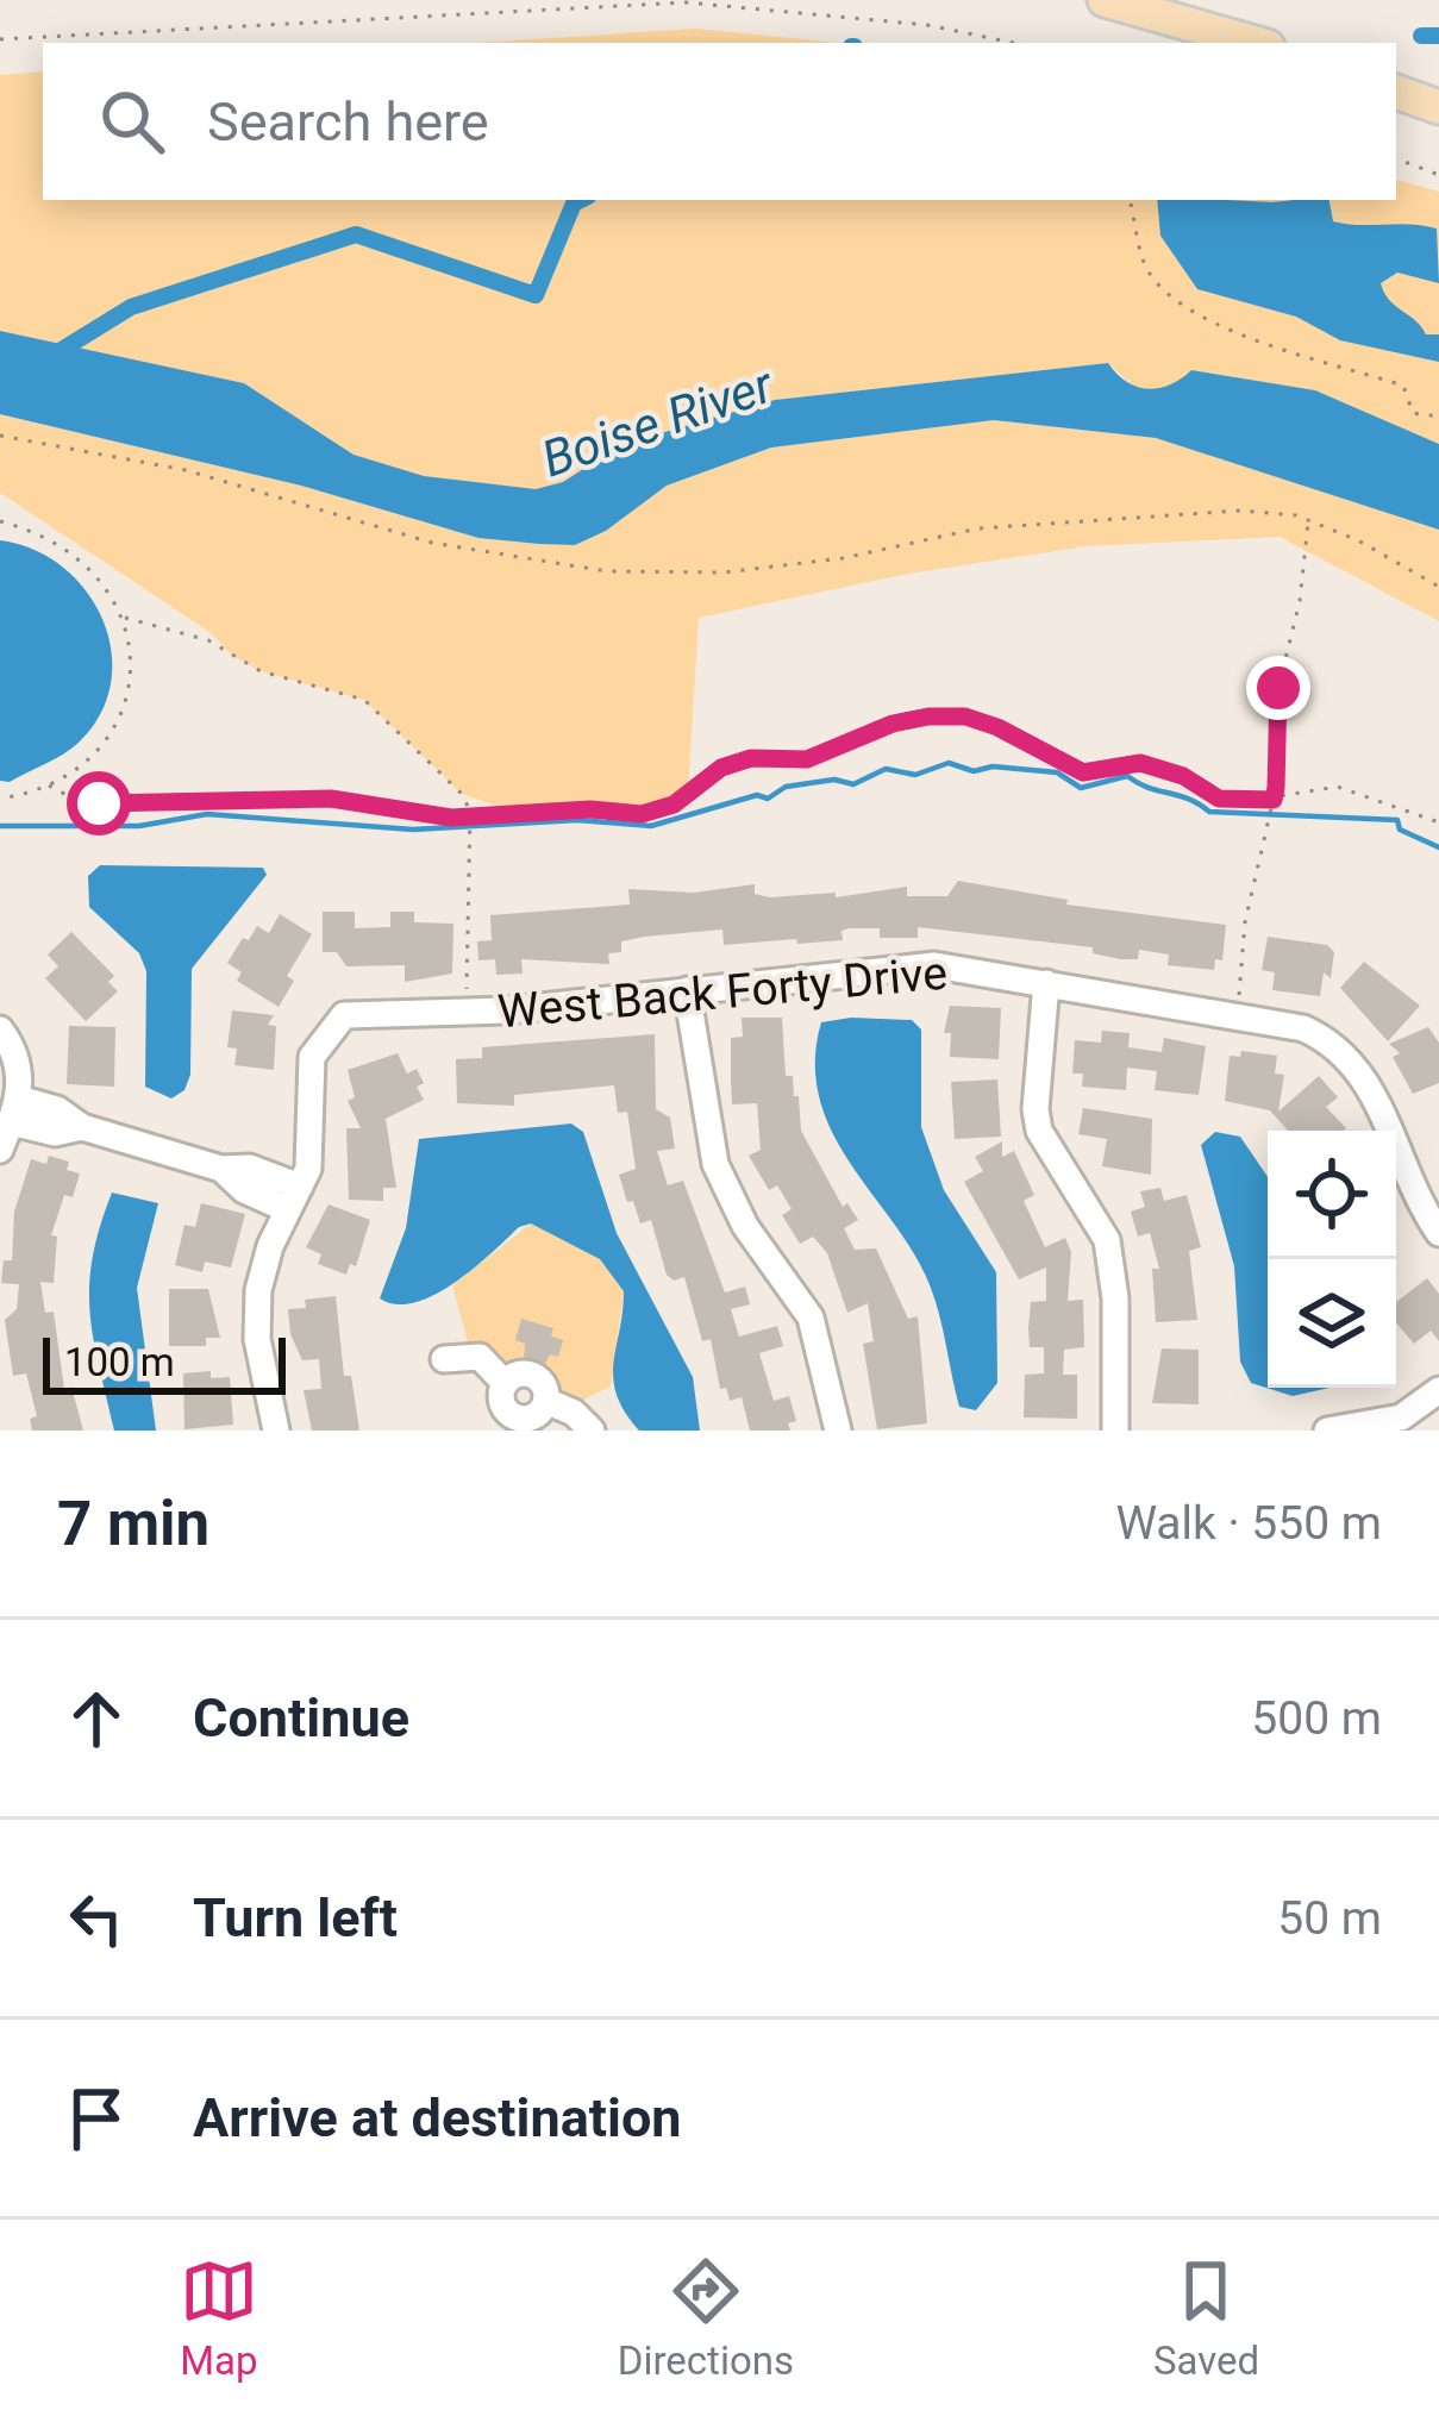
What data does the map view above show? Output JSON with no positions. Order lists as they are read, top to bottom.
{
  "streets": {
    "street": ["West Back Forty Drive"]
  },
  "water": ["Boise River"],
  "scale_bar": "100 m",
  "page": {
    "search": "Search here",
    "scale": "100 m",
    "heading": ["7 min", "Walk · 550 m"],
    "list": [
      ["Continue", "500 m"],
      ["Turn left", "50 m"],
      "Arrive at destination"
    ],
    "nav": ["Map", "Directions", "Saved"]
  }
}
